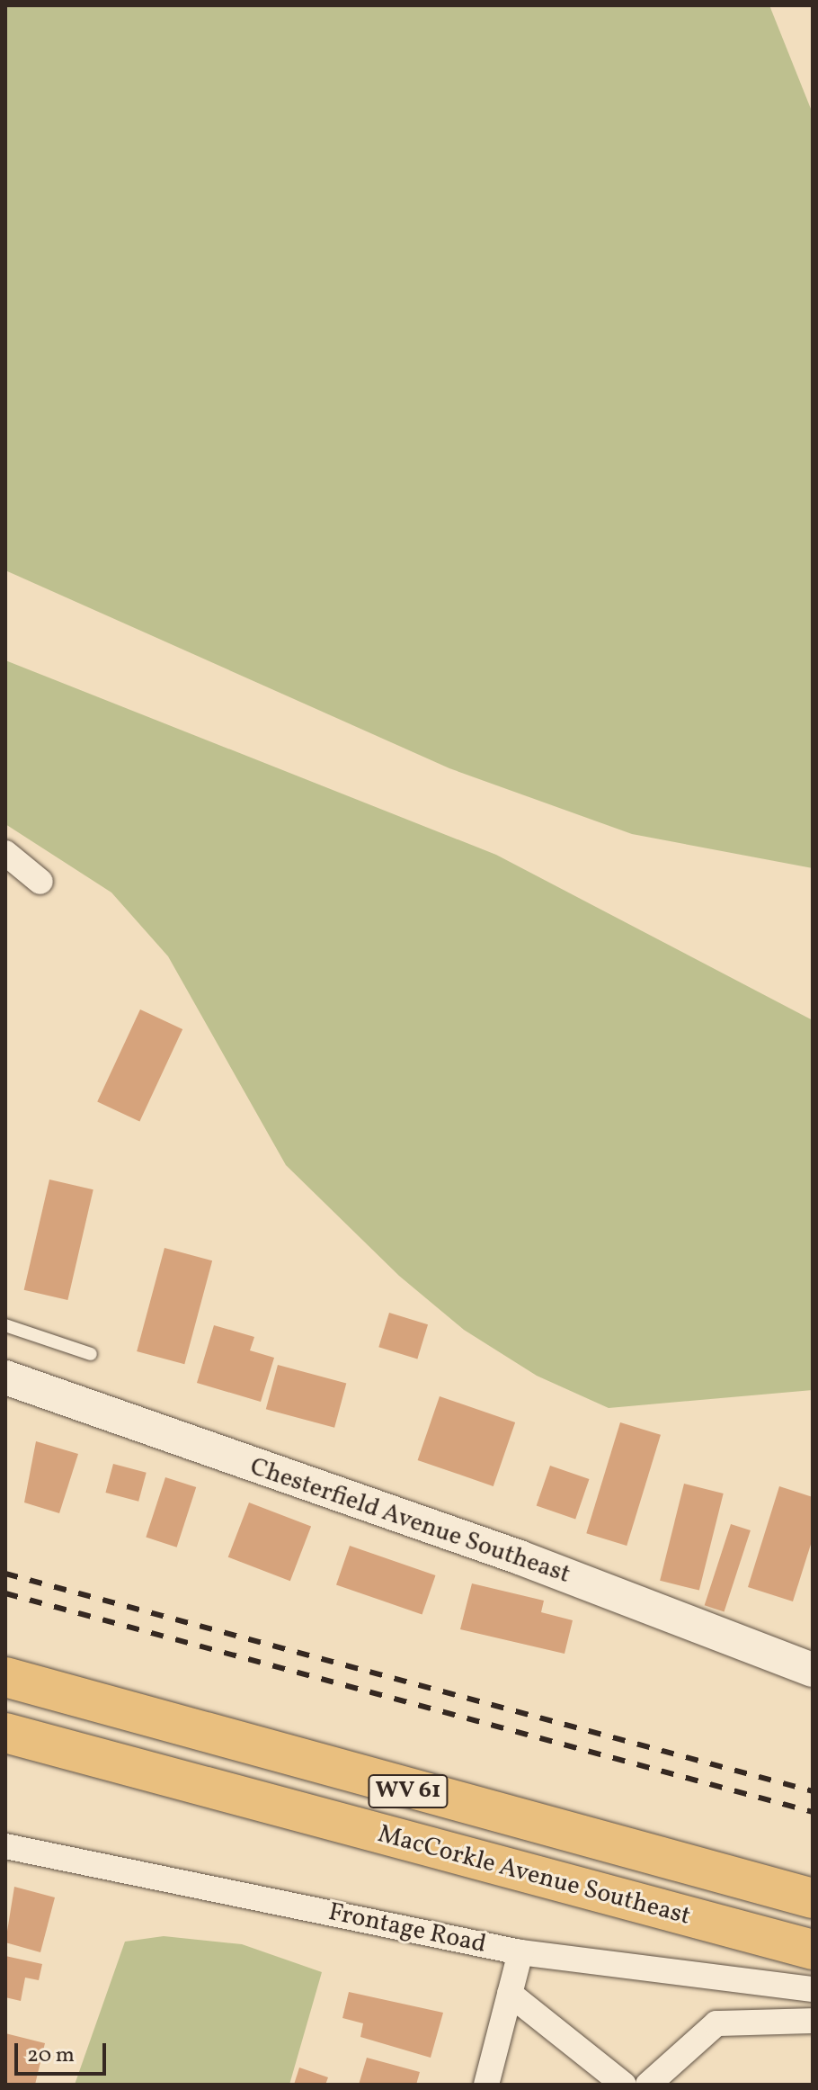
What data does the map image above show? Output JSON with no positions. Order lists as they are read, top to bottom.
{
  "streets": {
    "main road": ["WV 61", "MacCorkle Avenue Southeast"],
    "street": ["Chesterfield Avenue Southeast", "Frontage Road"]
  },
  "scale_bar": "20 m"
}
